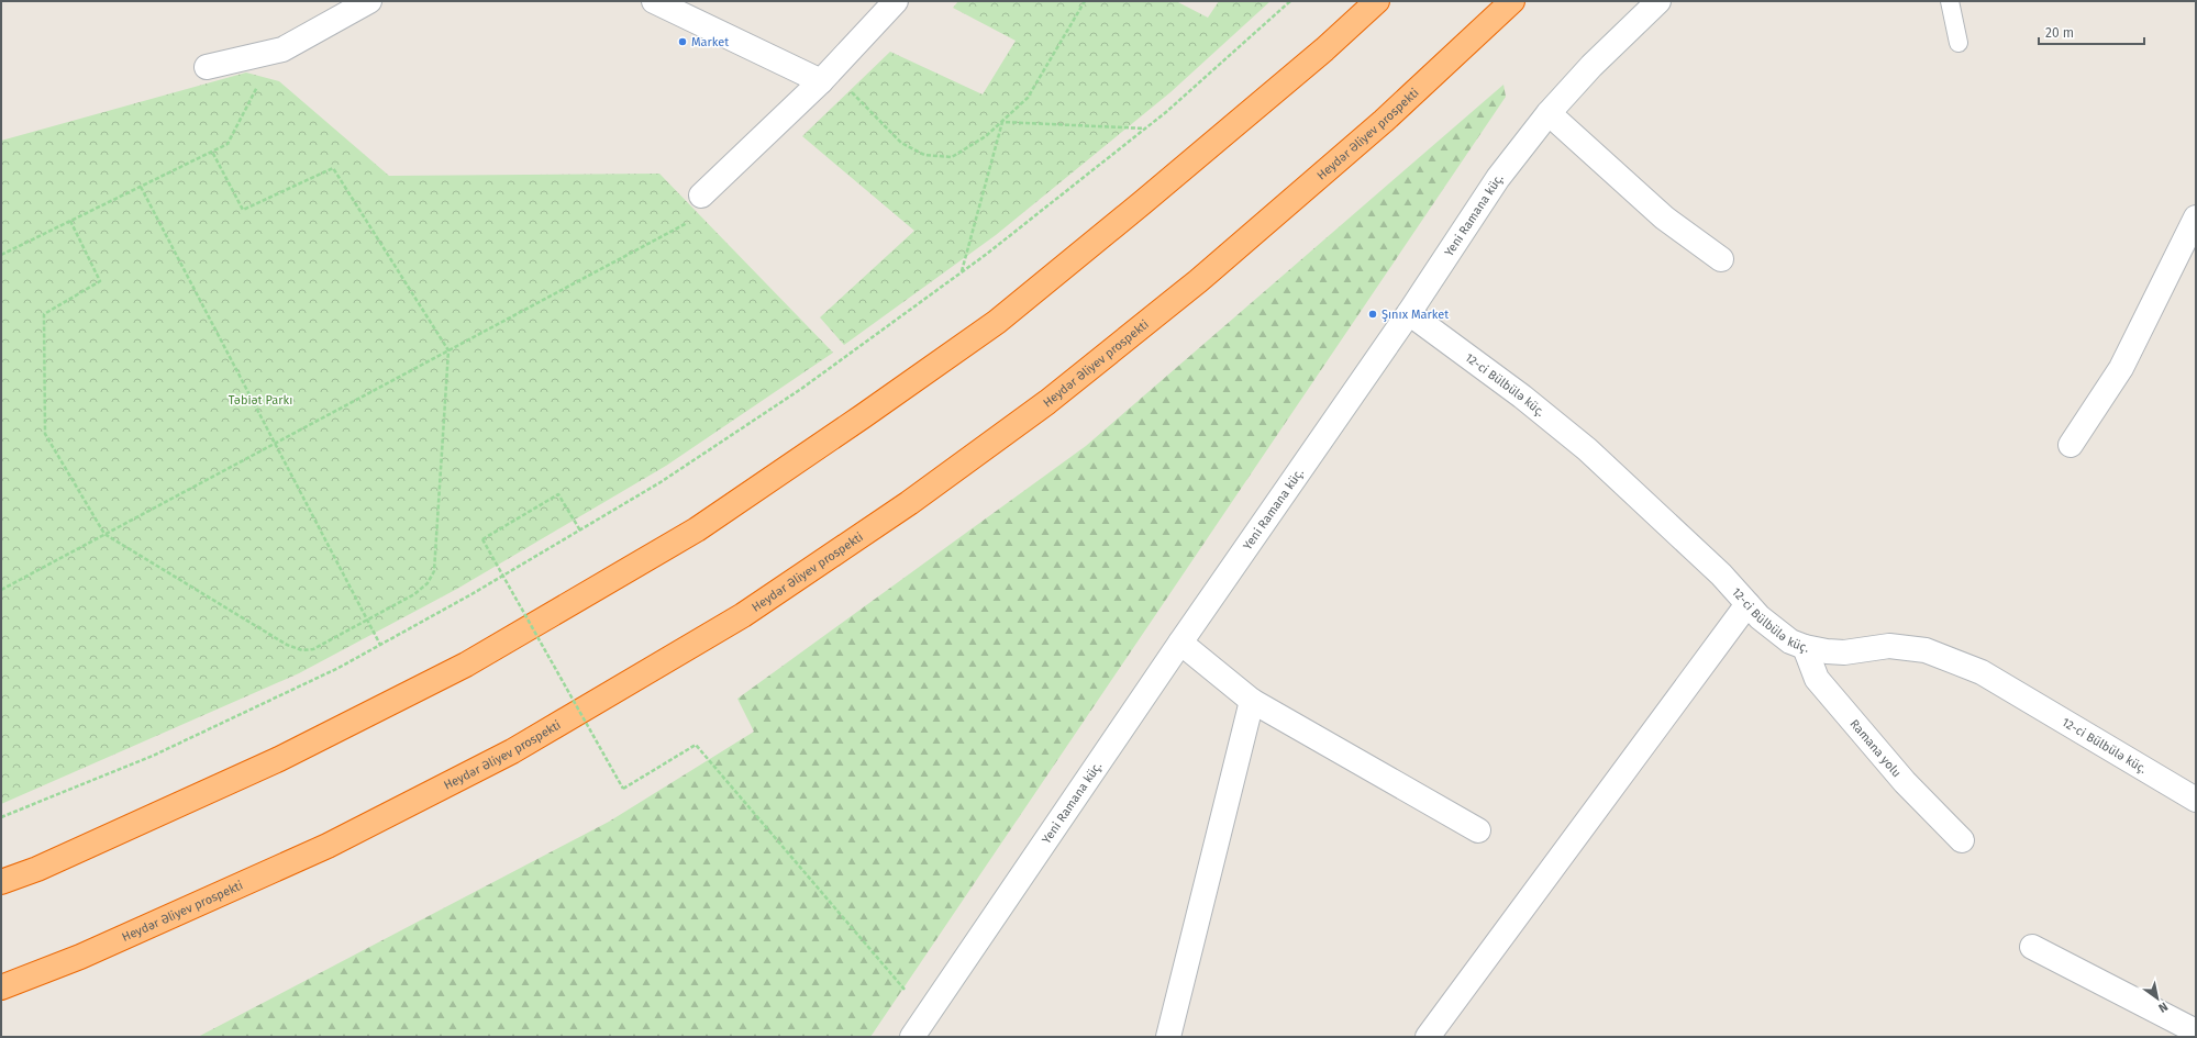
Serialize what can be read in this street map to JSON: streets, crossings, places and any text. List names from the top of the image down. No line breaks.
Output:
{"streets":{"highway":["Heydər Əliyev prospekti"],"street":["Yeni Ramana küç.","12-ci Bülbülə küç.","Ramana yolu"]},"crossings":[["Yeni Ramana küç.","12-ci Bülbülə küç."],["12-ci Bülbülə küç.","Ramana yolu"]],"parks":["Təbiət Parkı"],"places":["Market","Şınıx Market"],"scale_bar":"20 m","north":"bottom right"}
